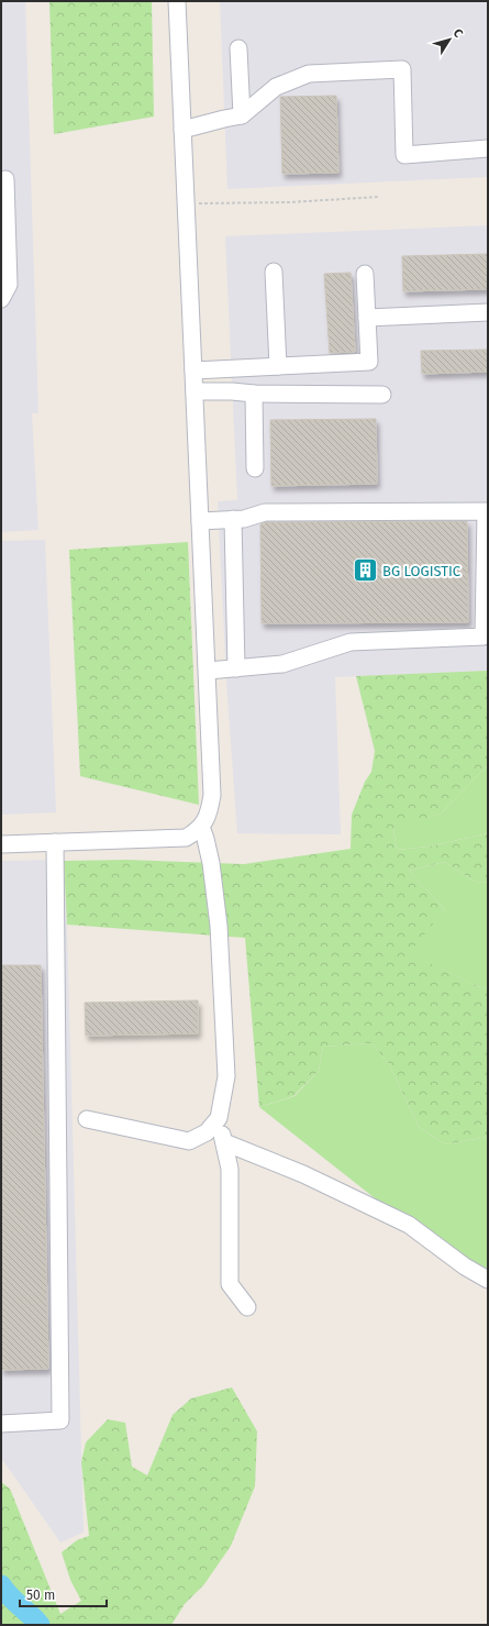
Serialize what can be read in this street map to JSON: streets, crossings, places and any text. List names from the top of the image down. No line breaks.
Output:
{"places":{"building":["BG LOGISTIC"]},"scale_bar":"50 m","north":"top right"}
